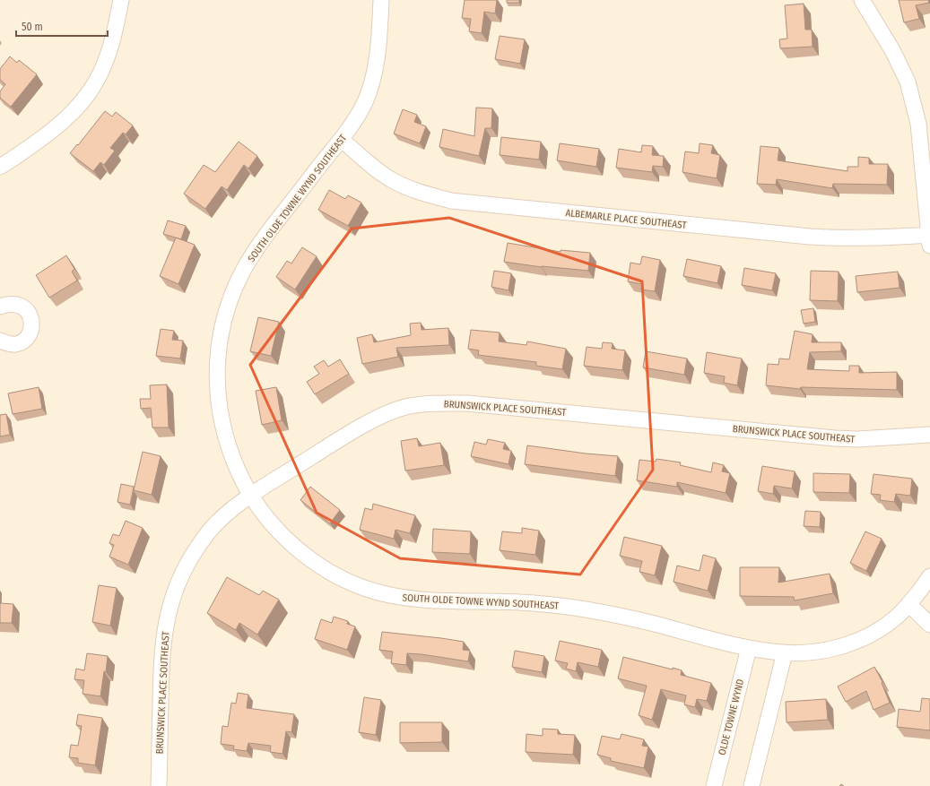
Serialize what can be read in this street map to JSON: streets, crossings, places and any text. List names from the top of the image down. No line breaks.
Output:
{"streets":{"street":["SOUTH OLDE TOWNE WYND SOUTHEAST","ALBEMARLE PLACE SOUTHEAST","BRUNSWICK PLACE SOUTHEAST","OLDE TOWNE WYND"]},"crossings":[["SOUTH OLDE TOWNE WYND SOUTHEAST","ALBEMARLE PLACE SOUTHEAST"],["SOUTH OLDE TOWNE WYND SOUTHEAST","BRUNSWICK PLACE SOUTHEAST"],["SOUTH OLDE TOWNE WYND SOUTHEAST","OLDE TOWNE WYND"]],"scale_bar":"50 m"}
